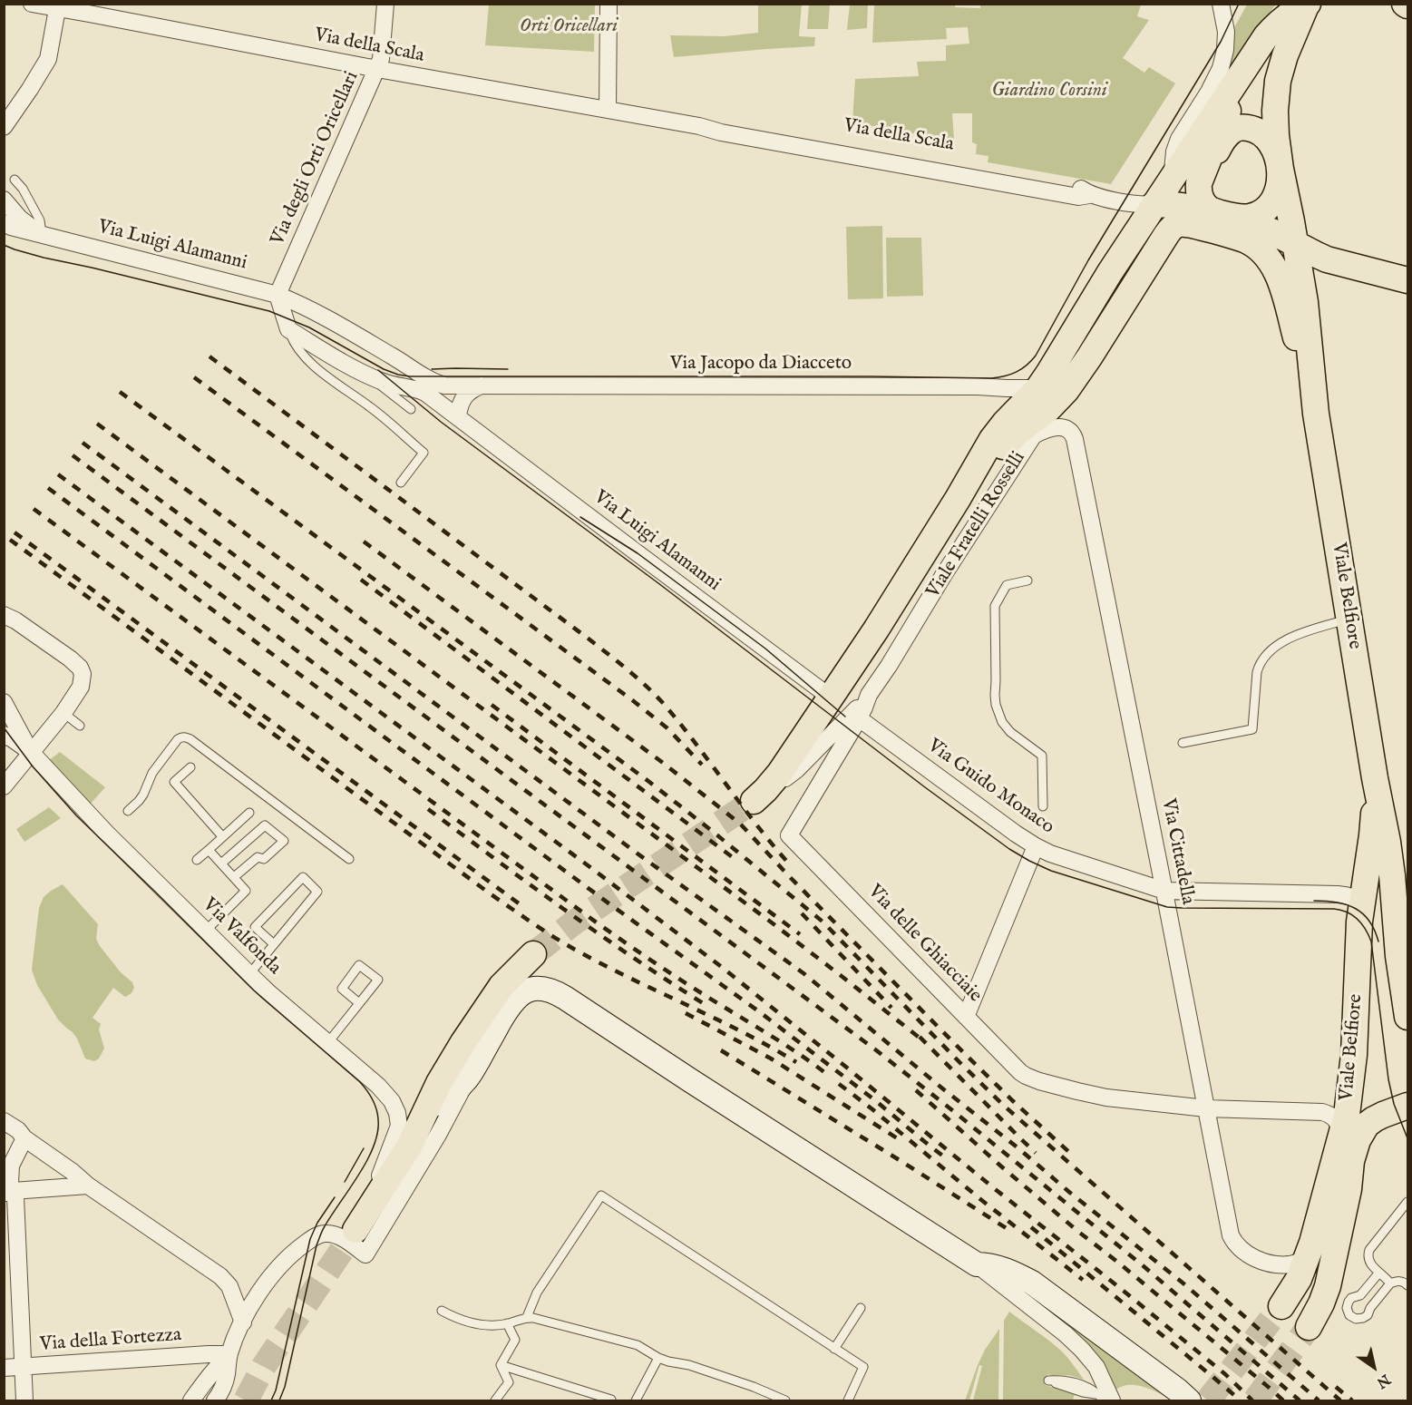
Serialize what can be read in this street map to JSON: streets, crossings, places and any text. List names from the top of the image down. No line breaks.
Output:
{"streets":{"main road":["Viale Fratelli Rosselli","Viale Belfiore"],"street":["Via della Scala","Via degli Orti Oricellari","Via Luigi Alamanni","Via Jacopo da Diacceto","Via Guido Monaco","Via Cittadella","Via Valfonda","Via delle Ghiacciaie","Via della Fortezza"]},"crossings":[["Via della Scala","Via degli Orti Oricellari"],["Via degli Orti Oricellari","Via Luigi Alamanni"],["Via Luigi Alamanni","Via Jacopo da Diacceto"],["Via Jacopo da Diacceto","Viale Fratelli Rosselli"],["Viale Fratelli Rosselli","Viale Belfiore"],["Viale Fratelli Rosselli","Via Guido Monaco"],["Viale Fratelli Rosselli","Via Cittadella"],["Viale Fratelli Rosselli","Via delle Ghiacciaie"],["Viale Belfiore","Via Guido Monaco"],["Viale Belfiore","Via Cittadella"],["Via Guido Monaco","Via Cittadella"],["Via Cittadella","Via delle Ghiacciaie"]],"parks":["Orti Oricellari","Giardino Corsini"],"north":"bottom right"}
